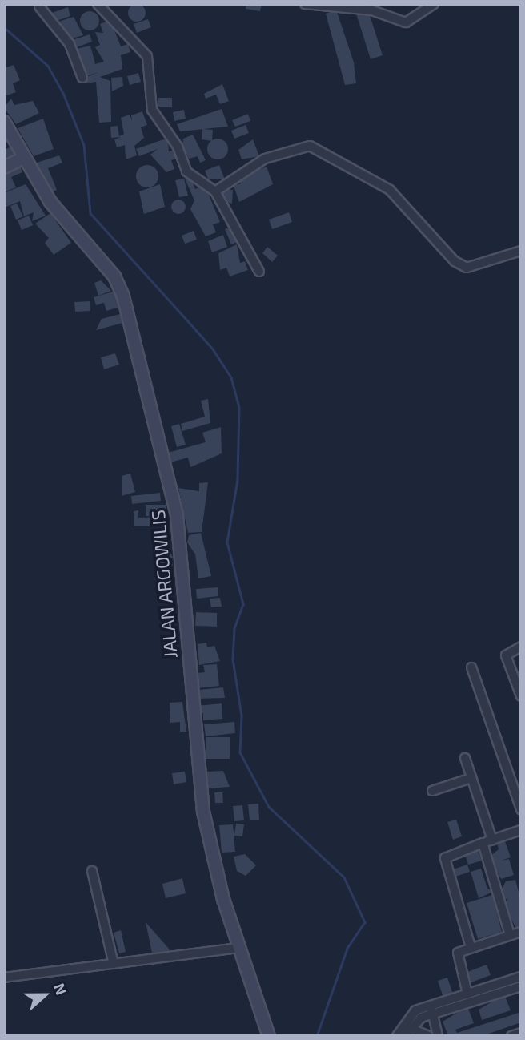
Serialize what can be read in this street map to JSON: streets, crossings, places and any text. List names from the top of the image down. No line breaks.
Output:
{"streets":{"street":["JALAN ARGOWILIS"]},"north":"right"}
